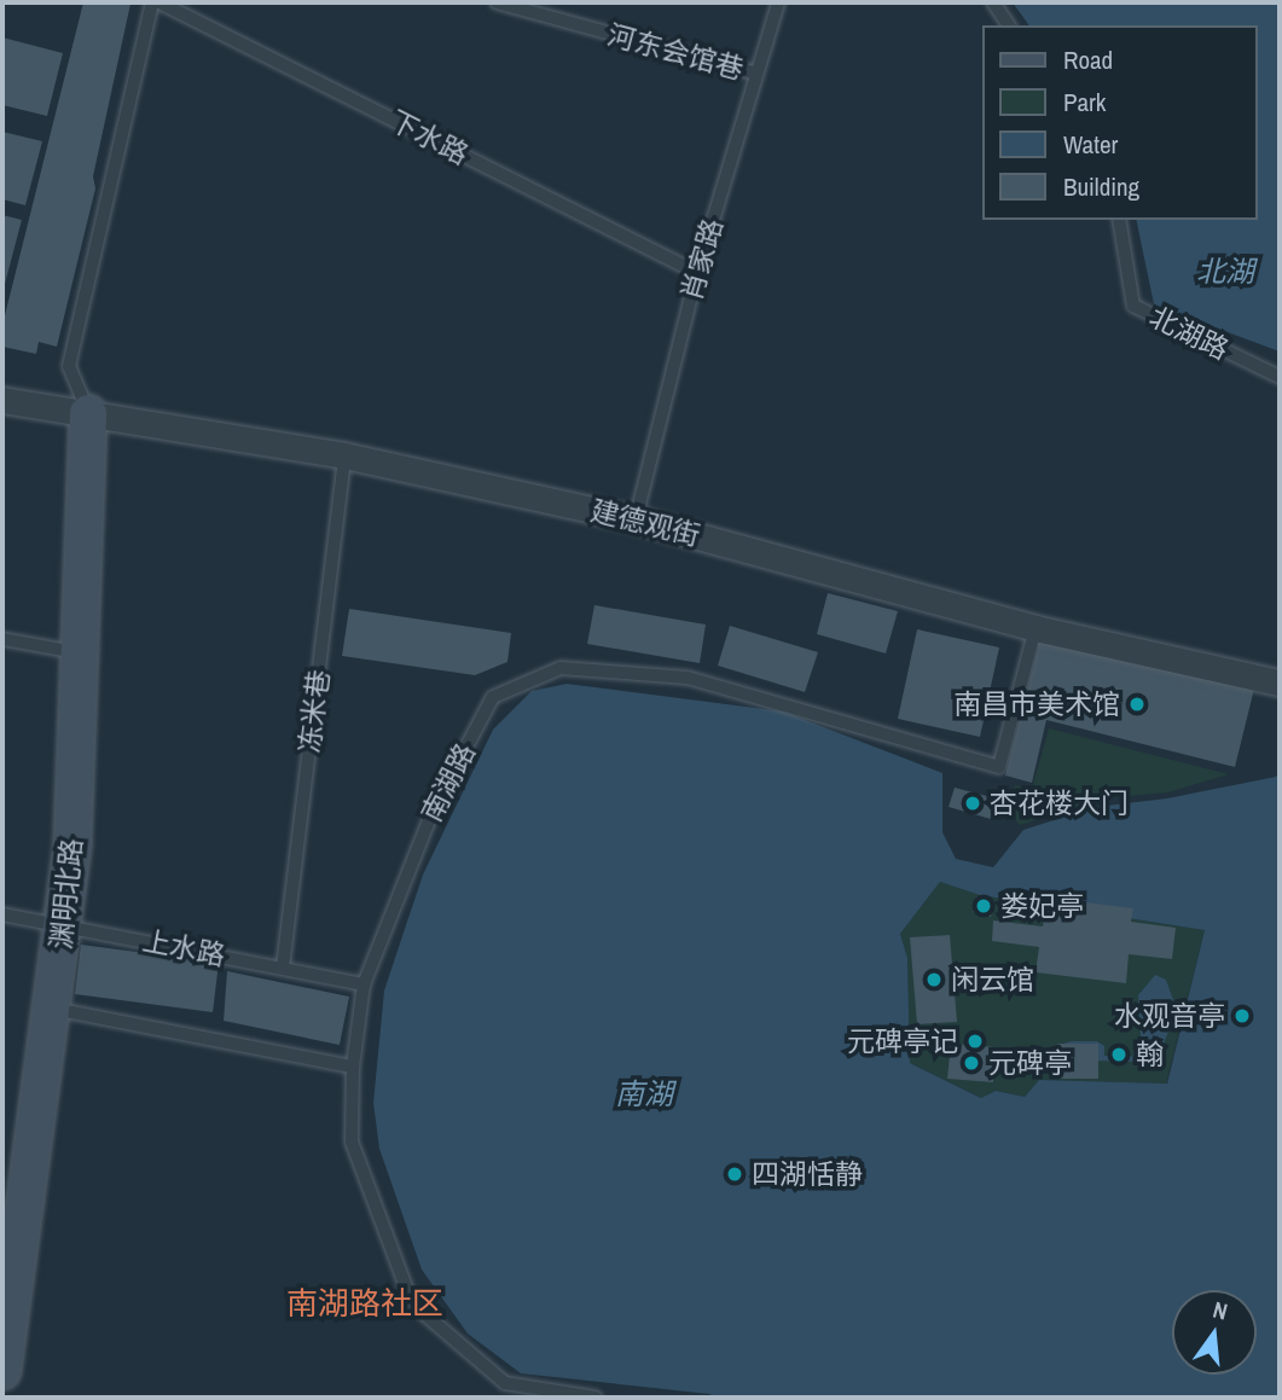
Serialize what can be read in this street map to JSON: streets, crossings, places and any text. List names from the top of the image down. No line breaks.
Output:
{"streets":{"street":["建德观街","渊明北路"],"lane":["河东会馆巷","下水路","肖家路","北湖路","冻米巷","南湖路","上水路"]},"crossings":[["河东会馆巷","肖家路"],["下水路","肖家路"],["肖家路","建德观街"],["建德观街","冻米巷"],["建德观街","南湖路"],["建德观街","渊明北路"],["冻米巷","上水路"],["南湖路","上水路"],["渊明北路","上水路"]],"districts":["南湖路社区"],"water":["北湖","南湖"],"places":["南昌市美术馆","杏花楼大门","娄妃亭","闲云馆","水观音亭","元碑亭记","翰","元碑亭","四湖恬静"],"legend":["Road","Park","Water","Building"],"north":"top"}
